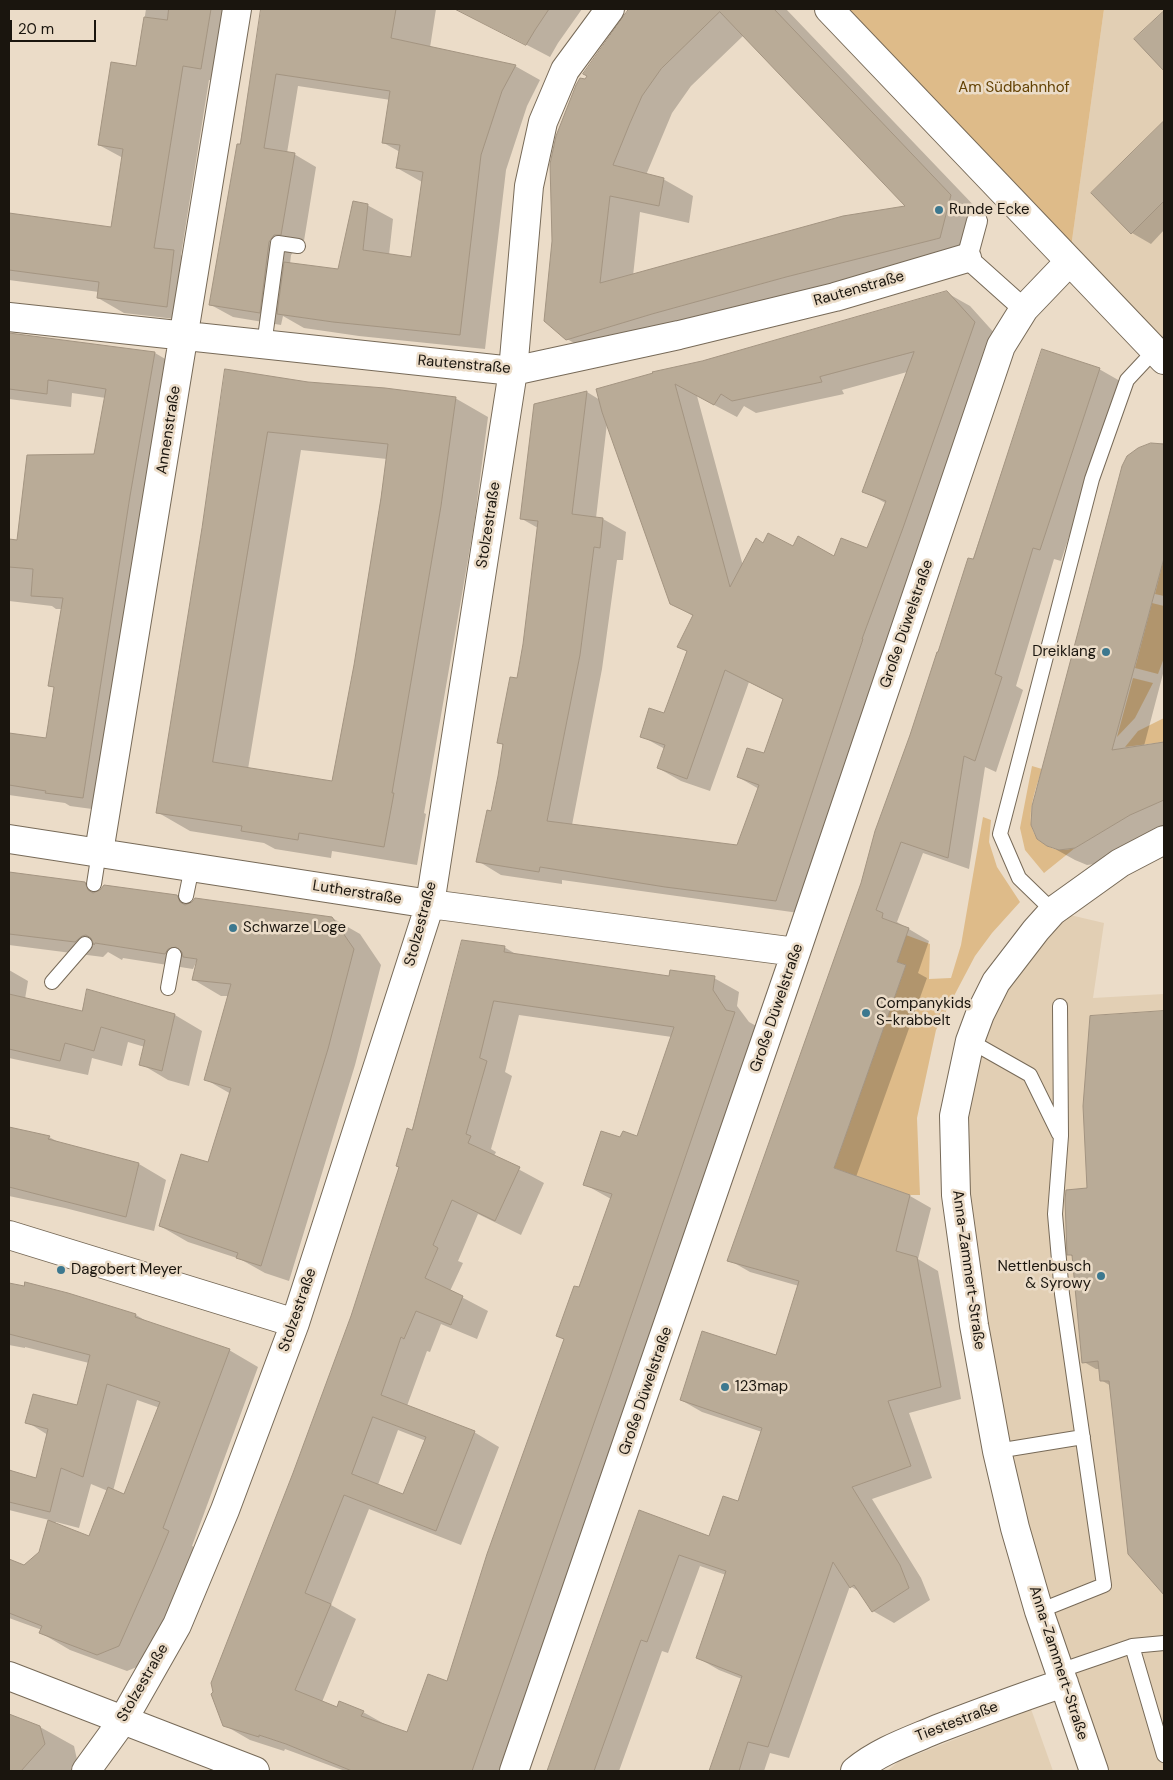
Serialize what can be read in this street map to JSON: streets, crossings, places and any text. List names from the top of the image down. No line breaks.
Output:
{"streets":{"street":["Rautenstraße","Annenstraße","Stolzestraße","Große Düwelstraße","Lutherstraße","Anna-Zammert-Straße","Tiestestraße"]},"crossings":[["Rautenstraße","Annenstraße"],["Rautenstraße","Stolzestraße"],["Annenstraße","Lutherstraße"],["Stolzestraße","Lutherstraße"],["Große Düwelstraße","Lutherstraße"],["Anna-Zammert-Straße","Tiestestraße"]],"parks":["Am Südbahnhof"],"places":["Runde Ecke","Dreiklang","Schwarze Loge","Companykids S-krabbelt","Dagobert Meyer","Nettlenbusch & Syrowy","123map"],"scale_bar":"20 m"}
